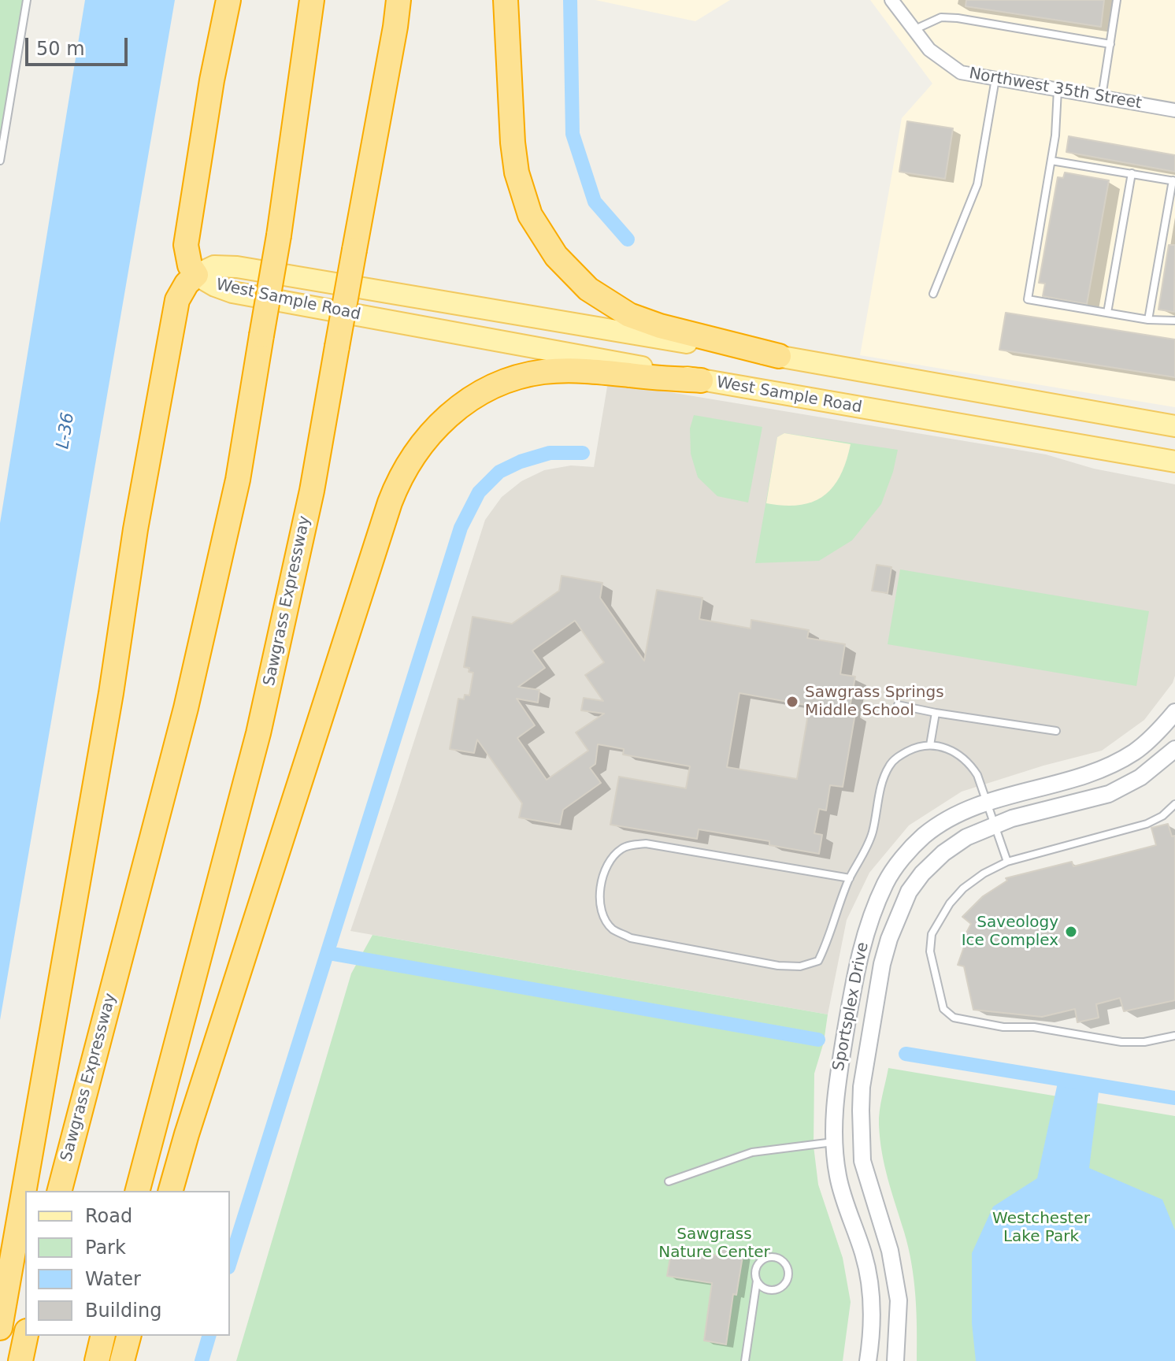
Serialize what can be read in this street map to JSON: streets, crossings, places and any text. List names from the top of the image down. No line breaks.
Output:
{"streets":{"highway":["Sawgrass Expressway"],"main road":["West Sample Road"],"street":["Northwest 35th Street","Sportsplex Drive"]},"water":["L-36"],"parks":["Westchester Lake Park","Sawgrass Nature Center"],"places":["Sawgrass Springs Middle School","Saveology Ice Complex"],"legend":["Road","Park","Water","Building"],"scale_bar":"50 m"}
